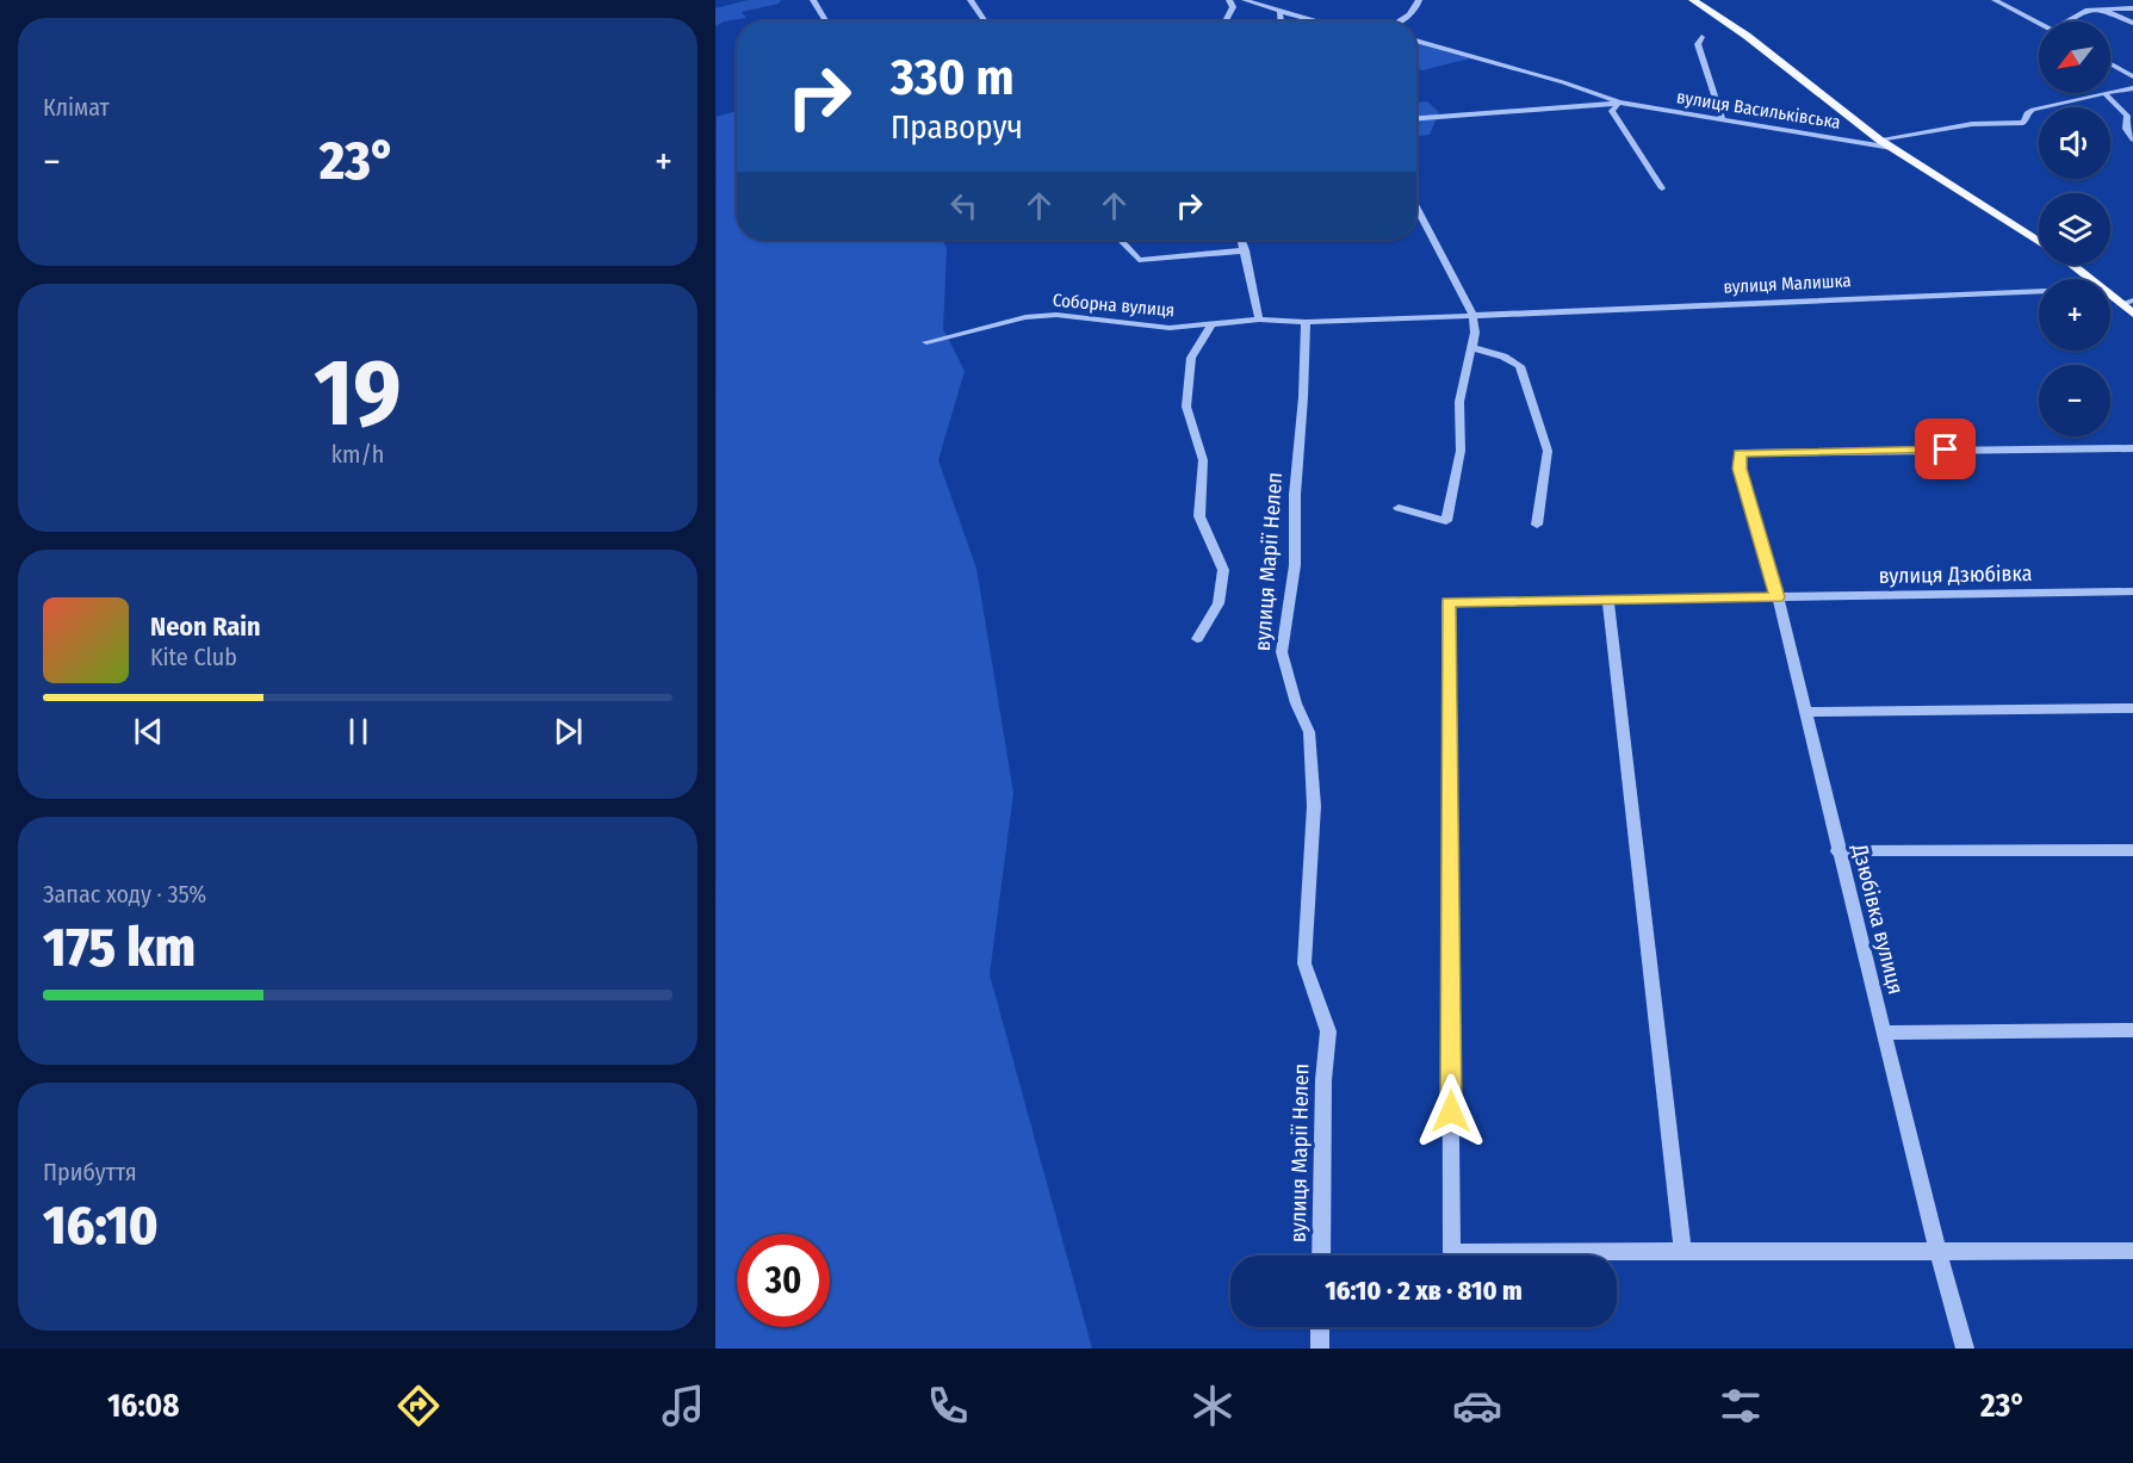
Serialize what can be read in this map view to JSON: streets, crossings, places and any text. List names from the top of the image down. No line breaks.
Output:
{"streets":{"street":["вулиця Васильківська","вулиця Малишка","Соборна вулиця","вулиця Марії Нелеп","вулиця Дзюбівка","Дзюбівка вулиця"]},"crossings":[["вулиця Малишка","Соборна вулиця"],["Соборна вулиця","вулиця Марії Нелеп"],["вулиця Дзюбівка","Дзюбівка вулиця"]],"north":"bottom left","page":{"tile":["Клімат",["19","km/h"],["Запас ходу · 35%","175 km"],["Прибуття","16:10"]],"map_buttons":["+","−"],"turn":["330 m","Праворуч"],"heat":["−","23°","+"],"song":["Neon Rain","Kite Club"],"limit":"30","trip":"16:10 · 2 хв · 810 m","tabs":["16:08","23°"]}}
